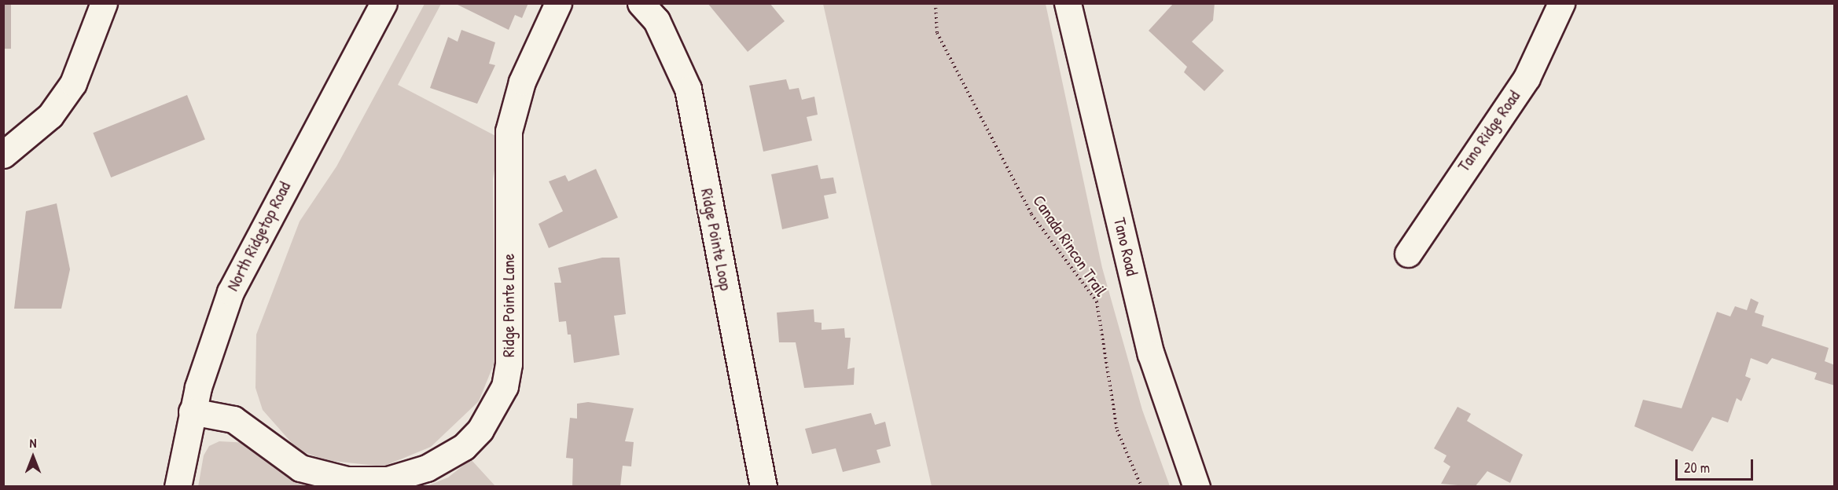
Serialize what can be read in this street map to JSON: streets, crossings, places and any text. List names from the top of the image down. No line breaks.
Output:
{"streets":{"street":["Tano Ridge Road","North Ridgetop Road","Ridge Pointe Loop","Tano Road","Ridge Pointe Lane"],"path":["Canada Rincon Trail"]},"crossings":[["North Ridgetop Road","Ridge Pointe Lane"]],"scale_bar":"20 m","north":"top"}
